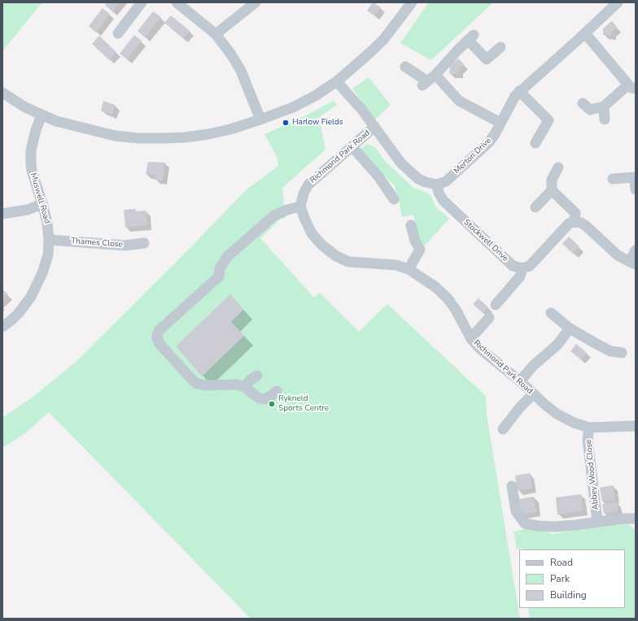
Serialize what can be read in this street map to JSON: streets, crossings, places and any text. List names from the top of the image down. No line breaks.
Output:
{"streets":{"street":["Merton Drive","Richmond Park Road","Muswell Road","Stockwell Drive","Thames Close","Abbey Wood Close"]},"crossings":[["Merton Drive","Stockwell Drive"],["Richmond Park Road","Abbey Wood Close"],["Muswell Road","Thames Close"]],"places":["Harlow Fields","Rykneld Sports Centre"],"legend":["Road","Park","Building"]}
